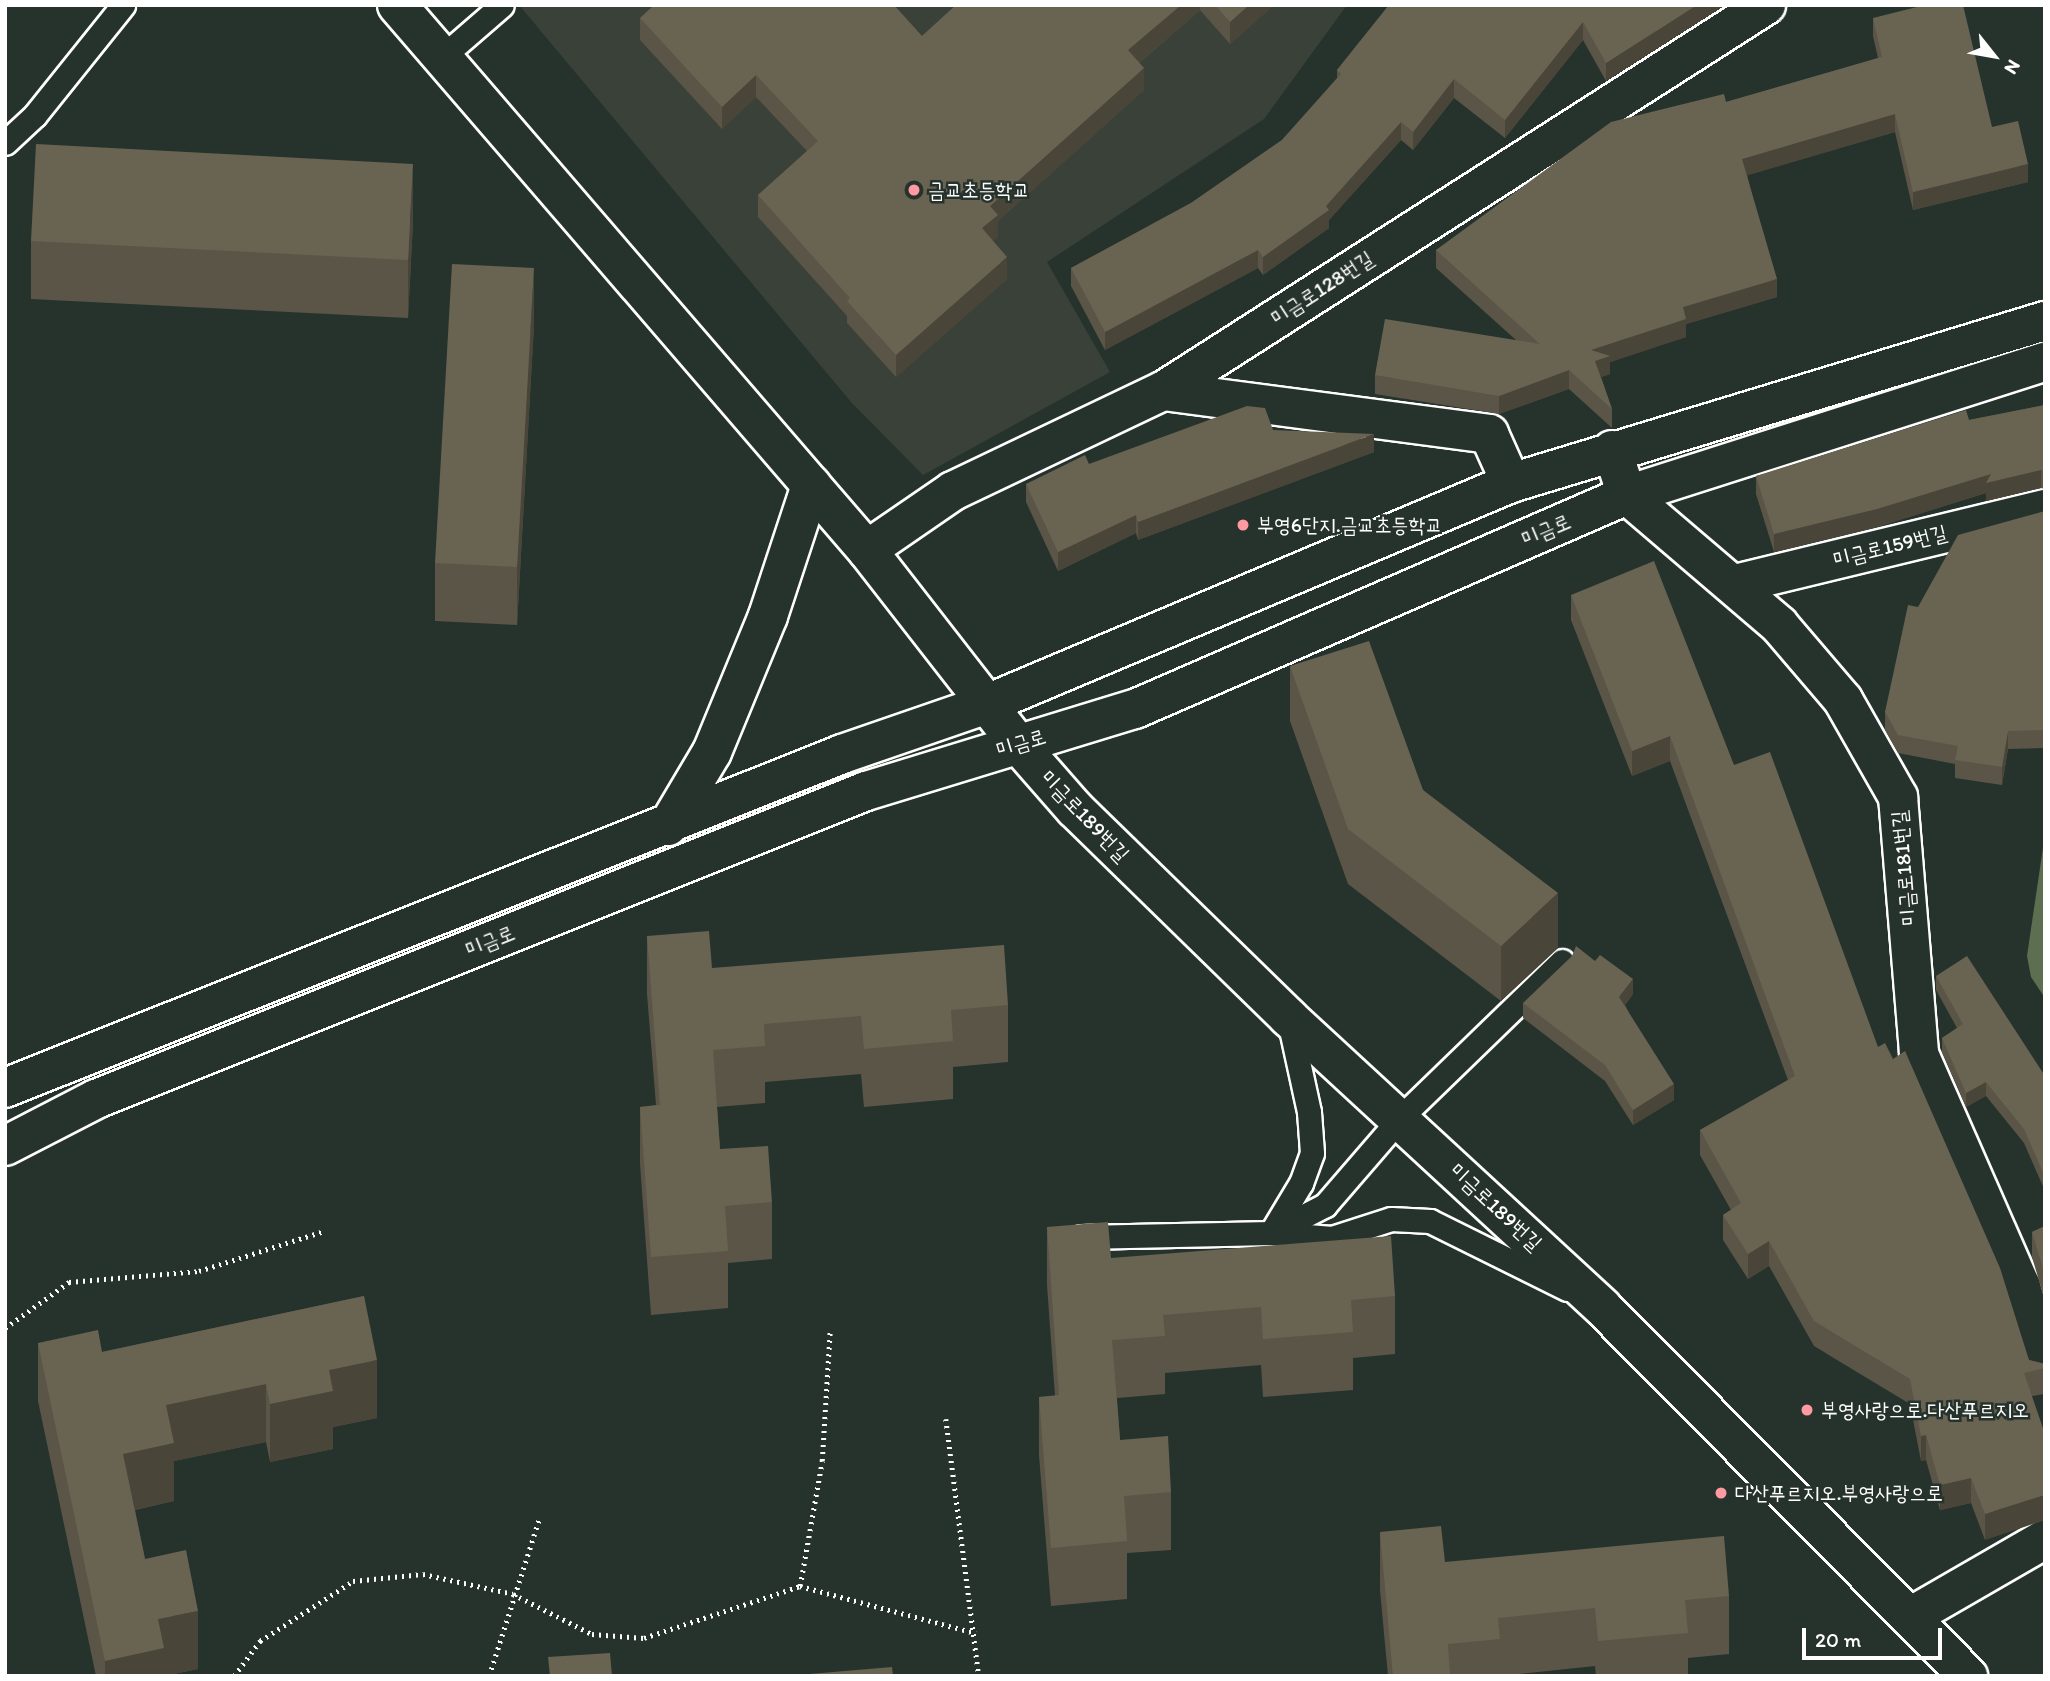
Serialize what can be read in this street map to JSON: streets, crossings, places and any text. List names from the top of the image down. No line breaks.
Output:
{"streets":{"street":["미금로128번길","미금로","미금로159번길","미금로189번길","미금로181번길"]},"crossings":[["미금로128번길","미금로189번길"],["미금로","미금로189번길"],["미금로","미금로181번길"],["미금로159번길","미금로181번길"]],"places":["금교초등학교","부영6단지.금교초등학교","부영사랑으로.다산푸르지오","다산푸르지오.부영사랑으로"],"scale_bar":"20 m","north":"bottom right"}
